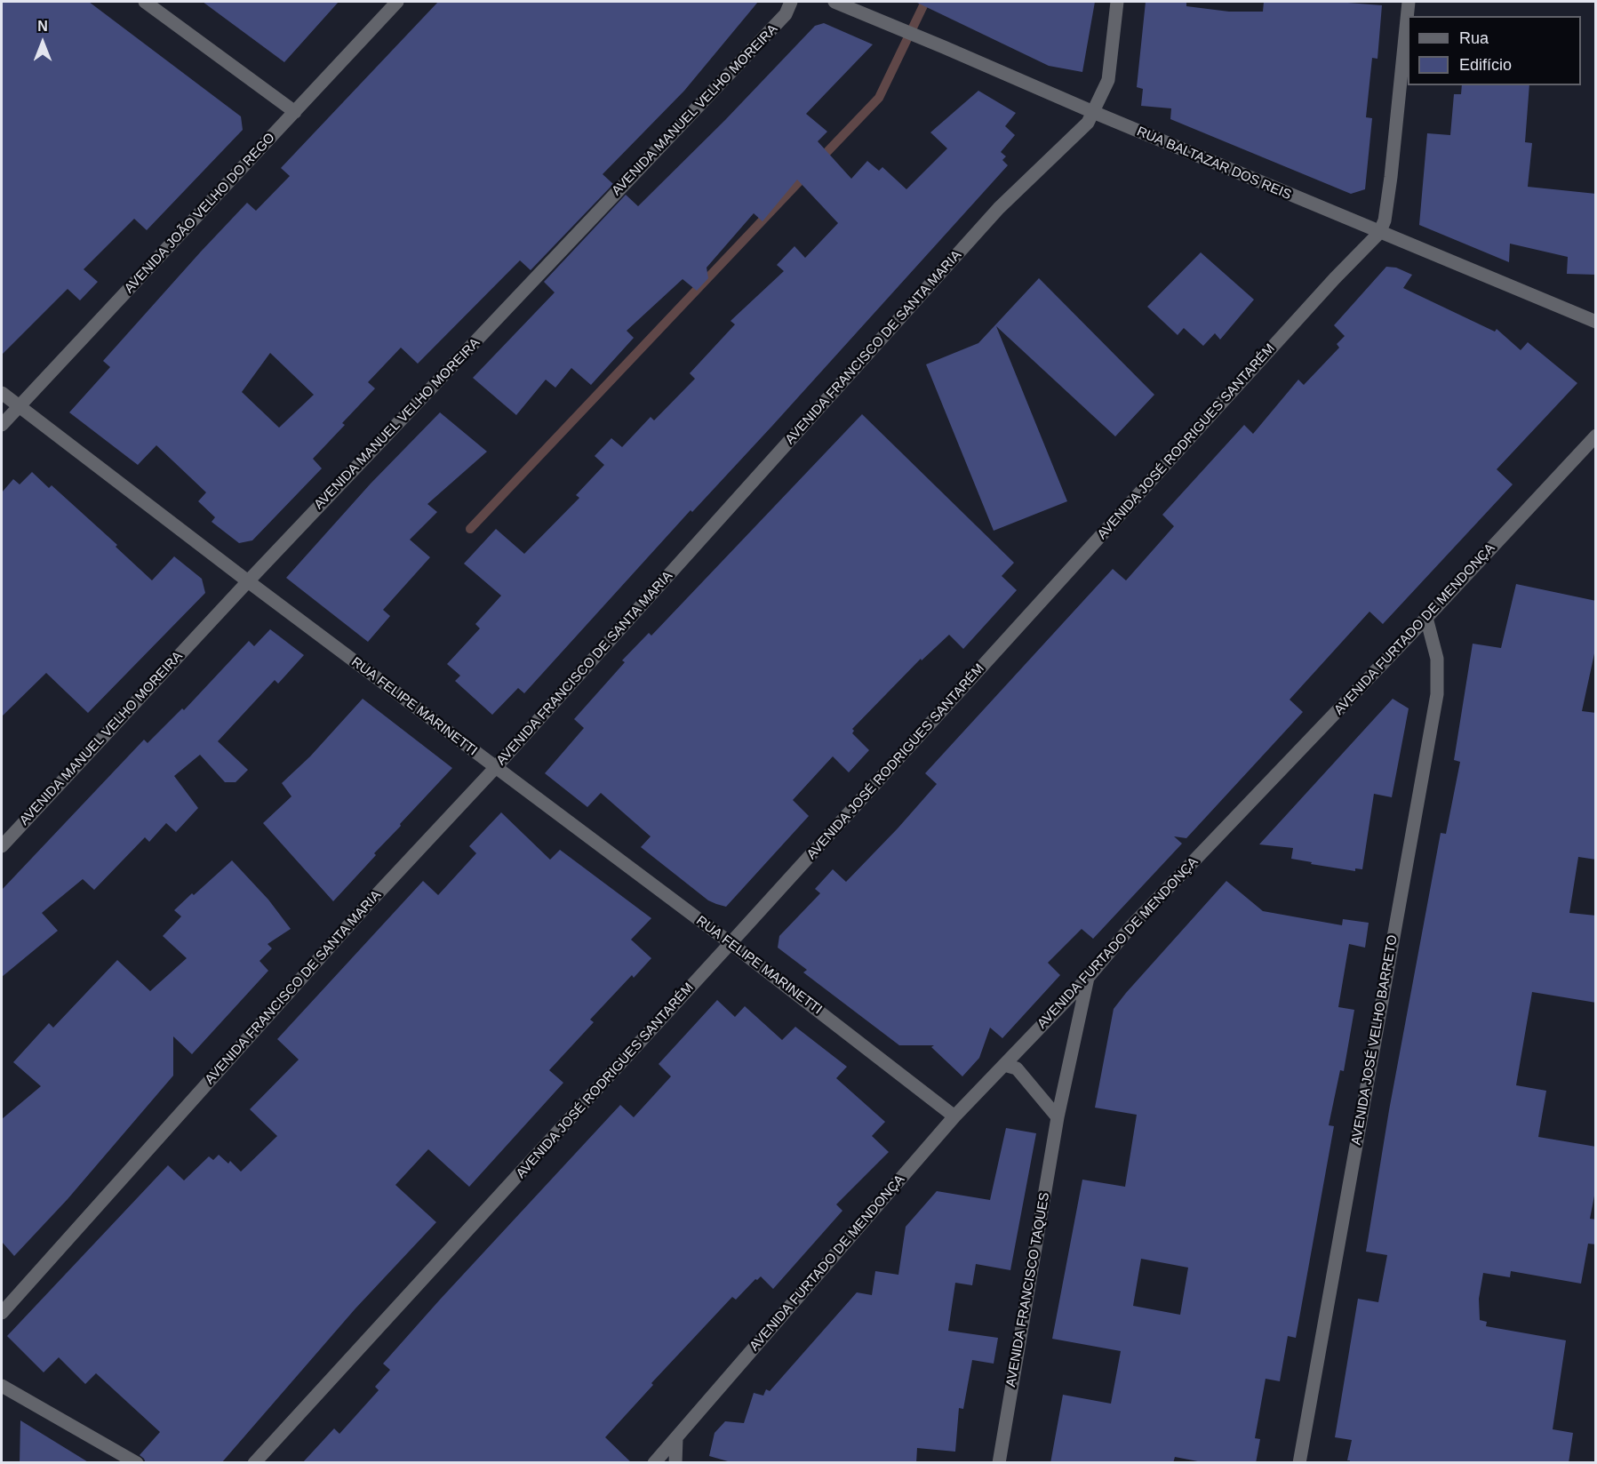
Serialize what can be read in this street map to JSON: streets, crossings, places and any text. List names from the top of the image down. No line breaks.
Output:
{"streets":{"street":["AVENIDA MANUEL VELHO MOREIRA","RUA BALTAZAR DOS REIS","AVENIDA JOÃO VELHO DO REGO","AVENIDA FRANCISCO DE SANTA MARIA","AVENIDA JOSÉ RODRIGUES SANTARÉM","AVENIDA FURTADO DE MENDONÇA","RUA FELIPE MARINETTI","AVENIDA JOSÉ VELHO BARRETO","AVENIDA FRANCISCO TAQUES"]},"crossings":[["AVENIDA MANUEL VELHO MOREIRA","RUA FELIPE MARINETTI"],["RUA BALTAZAR DOS REIS","AVENIDA FRANCISCO DE SANTA MARIA"],["RUA BALTAZAR DOS REIS","AVENIDA JOSÉ RODRIGUES SANTARÉM"],["AVENIDA JOÃO VELHO DO REGO","RUA FELIPE MARINETTI"],["AVENIDA FRANCISCO DE SANTA MARIA","RUA FELIPE MARINETTI"],["AVENIDA JOSÉ RODRIGUES SANTARÉM","RUA FELIPE MARINETTI"],["AVENIDA FURTADO DE MENDONÇA","RUA FELIPE MARINETTI"],["AVENIDA FURTADO DE MENDONÇA","AVENIDA JOSÉ VELHO BARRETO"],["AVENIDA FURTADO DE MENDONÇA","AVENIDA FRANCISCO TAQUES"]],"legend":["Rua","Edifício"],"north":"top"}
